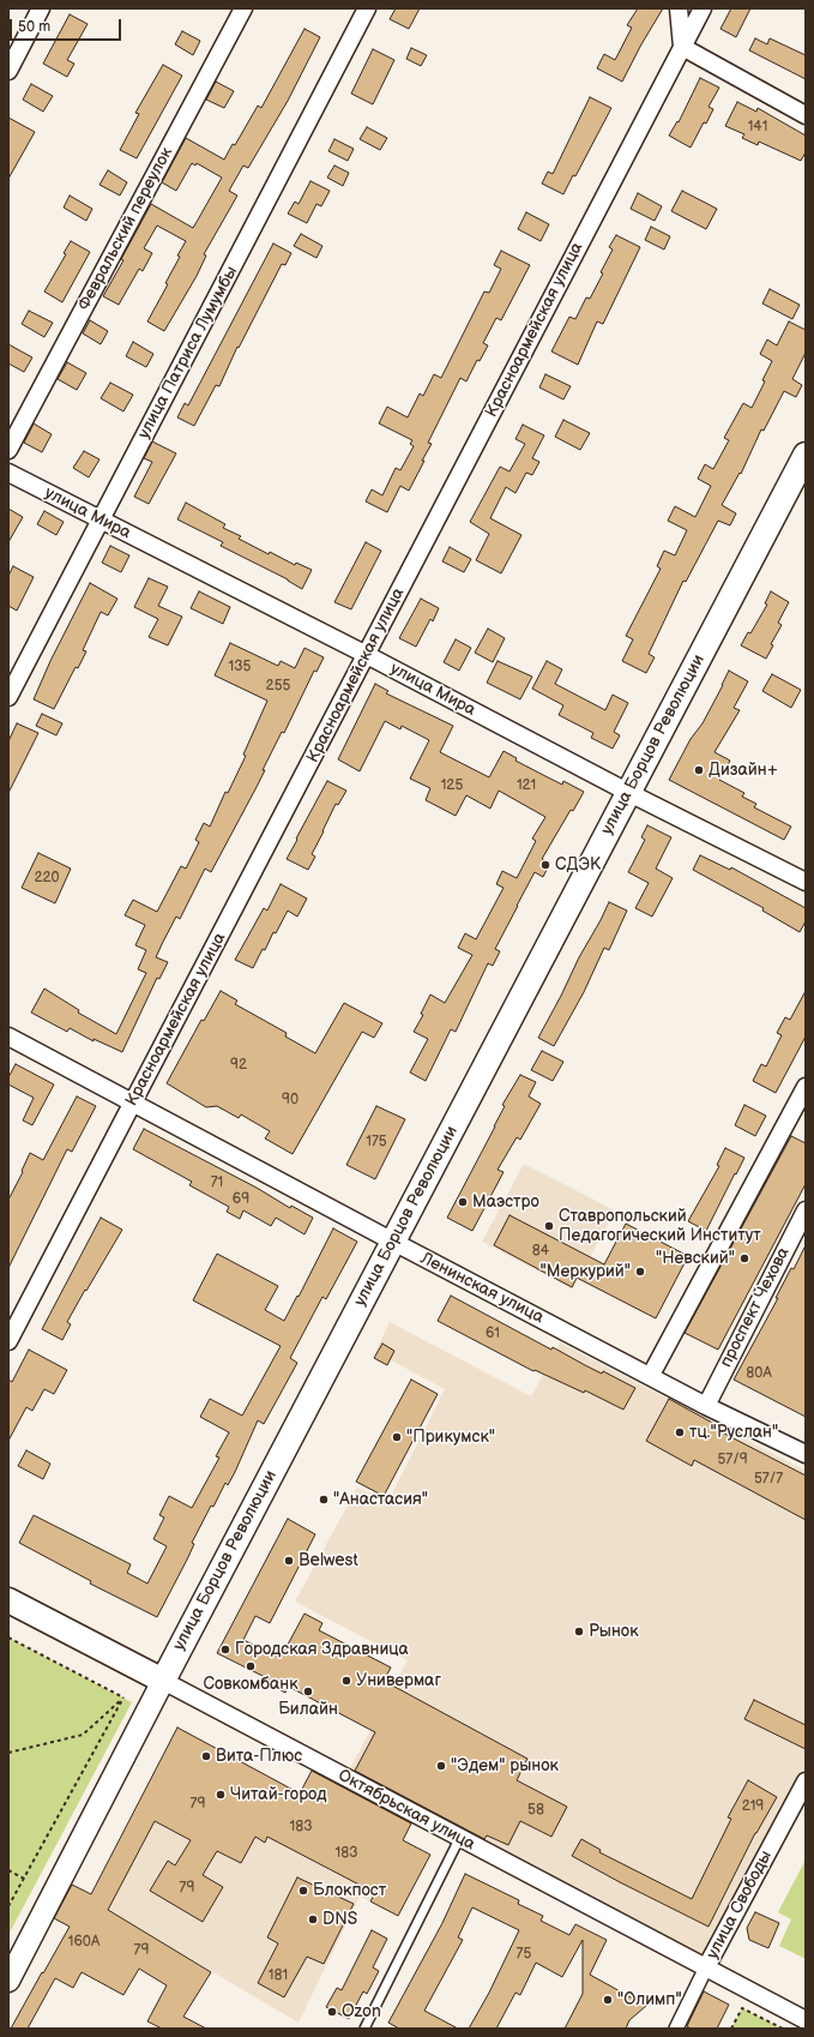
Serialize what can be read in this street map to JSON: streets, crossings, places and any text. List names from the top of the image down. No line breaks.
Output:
{"streets":{"main road":["улица Борцов Революции","Октябрьская улица"],"street":["Февральский переулок","Красноармейская улица","улица Патриса Лумумбы","улица Мира","Ленинская улица","проспект Чехова","улица Свободы"]},"crossings":[["Красноармейская улица","улица Мира"],["Красноармейская улица","Ленинская улица"],["улица Патриса Лумумбы","улица Мира"],["улица Мира","улица Борцов Революции"],["улица Борцов Революции","Ленинская улица"],["улица Борцов Революции","Октябрьская улица"],["Ленинская улица","проспект Чехова"],["Октябрьская улица","улица Свободы"]],"places":["Дизайн+","СДЭК","Маэстро","Ставропольский Педагогический Институт","\"Невский\"","\"Меркурий\"","тц.\"Руслан\"","\"Прикумск\"","\"Анастасия\"","Belwest","Рынок","Городская Здравница","Совкомбанк","Универмаг","Билайн","Вита-Плюс","\"Эдем\" рынок","Читай-город","Блокпост","DNS","\"Олимп\"","Ozon"],"house_numbers":["141","135","255","125","121","220","92","90","175","71","69","84","61","80А","57/9","57/7","79","219","58","183","183","79","160А","79","75","181"],"scale_bar":"50 m"}
